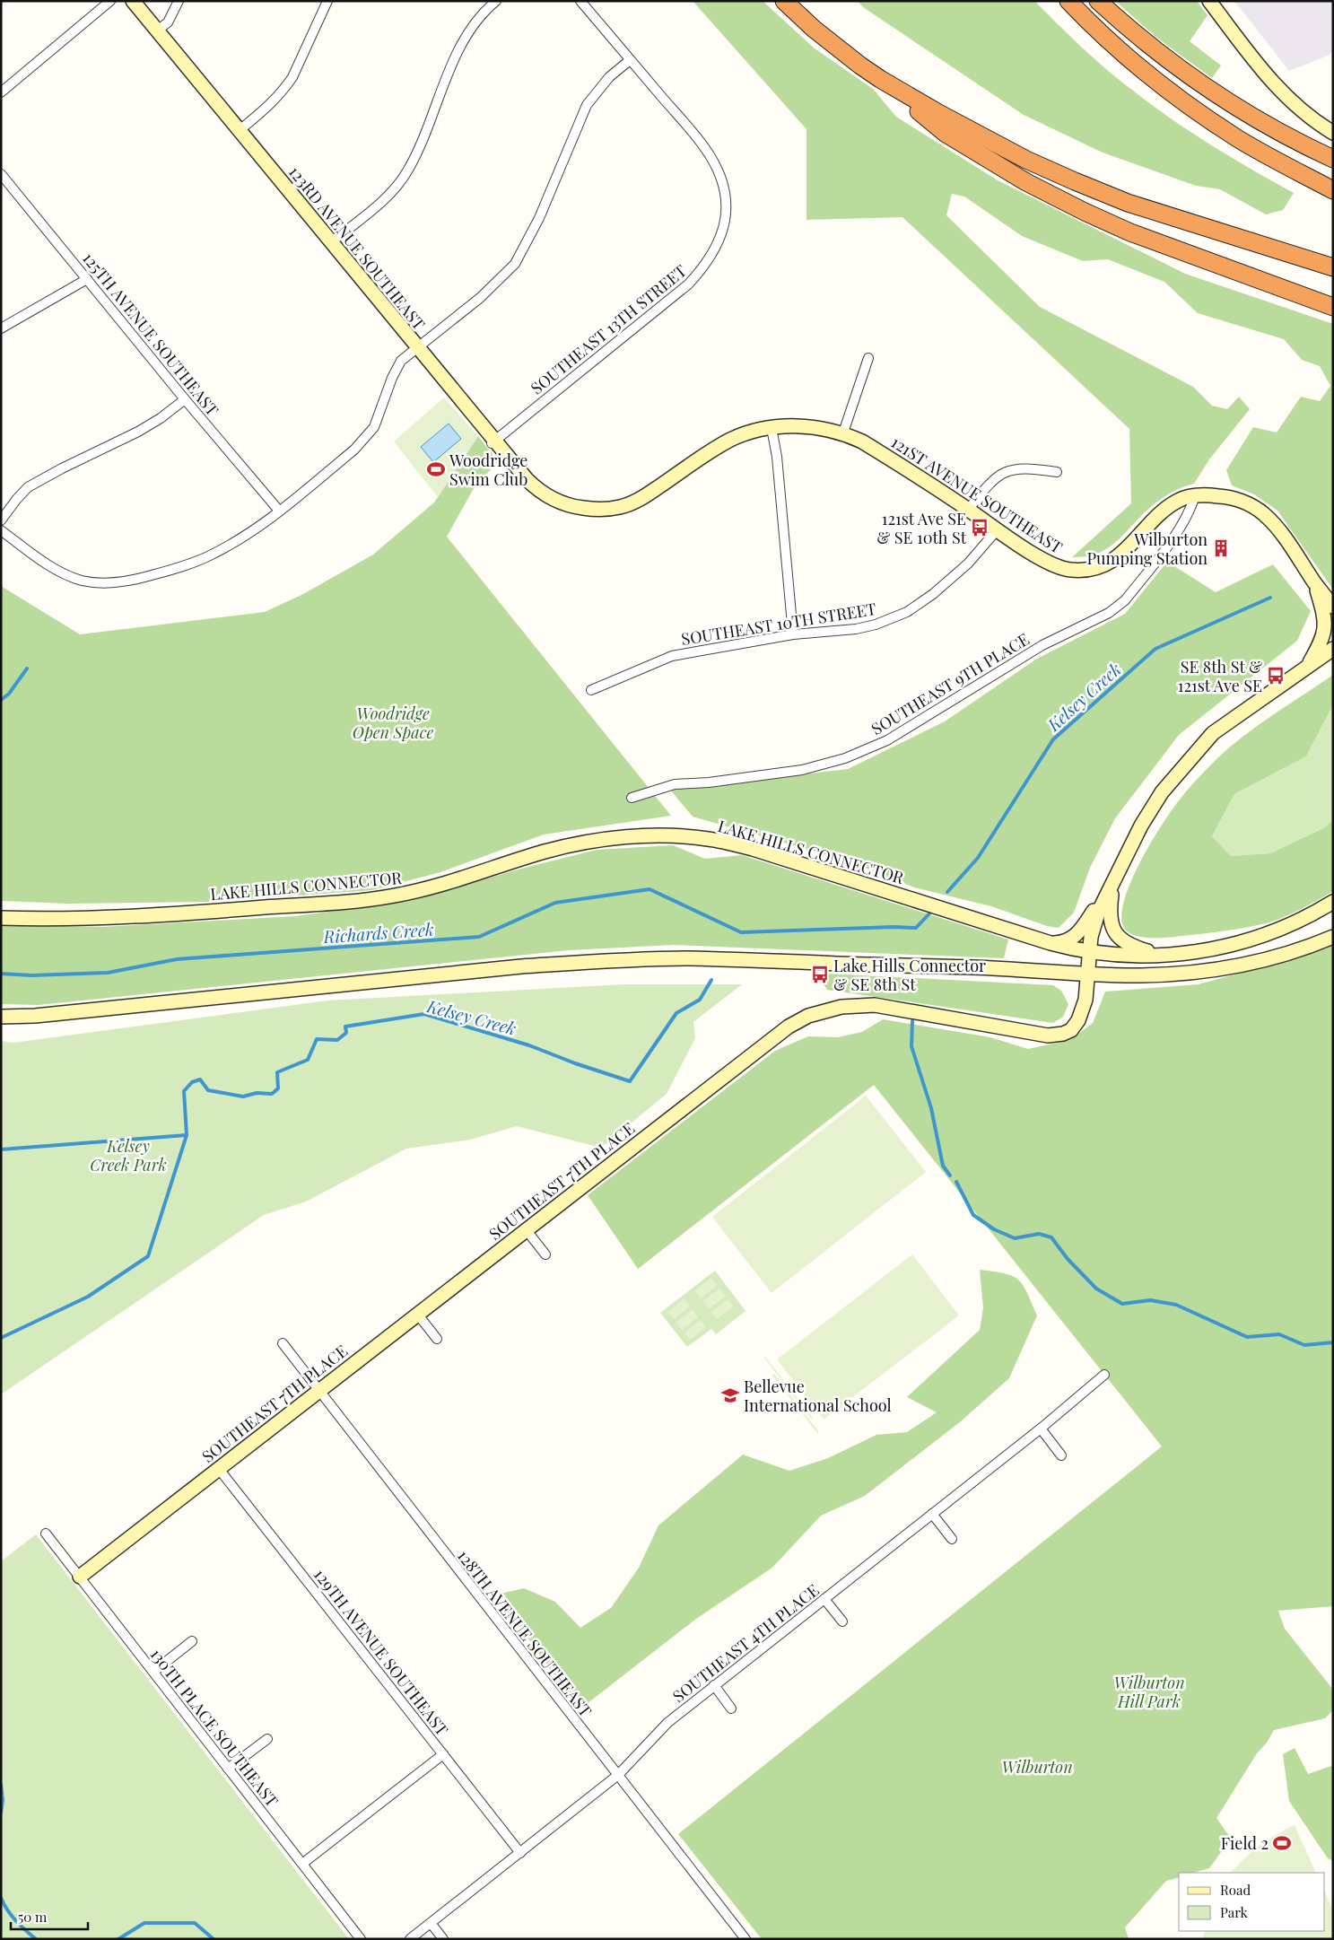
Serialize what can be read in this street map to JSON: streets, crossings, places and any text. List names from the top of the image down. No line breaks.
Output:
{"streets":{"main road":["123RD AVENUE SOUTHEAST","121ST AVENUE SOUTHEAST","LAKE HILLS CONNECTOR","SOUTHEAST 7TH PLACE"],"street":["SOUTHEAST 13TH STREET","125TH AVENUE SOUTHEAST","SOUTHEAST 10TH STREET","SOUTHEAST 9TH PLACE","128TH AVENUE SOUTHEAST","SOUTHEAST 4TH PLACE","129TH AVENUE SOUTHEAST","130TH PLACE SOUTHEAST"]},"crossings":[["123RD AVENUE SOUTHEAST","SOUTHEAST 13TH STREET"],["123RD AVENUE SOUTHEAST","121ST AVENUE SOUTHEAST"],["121ST AVENUE SOUTHEAST","SOUTHEAST 10TH STREET"],["121ST AVENUE SOUTHEAST","SOUTHEAST 9TH PLACE"],["LAKE HILLS CONNECTOR","SOUTHEAST 7TH PLACE"],["SOUTHEAST 7TH PLACE","128TH AVENUE SOUTHEAST"],["SOUTHEAST 7TH PLACE","129TH AVENUE SOUTHEAST"],["SOUTHEAST 7TH PLACE","130TH PLACE SOUTHEAST"],["128TH AVENUE SOUTHEAST","SOUTHEAST 4TH PLACE"],["SOUTHEAST 4TH PLACE","129TH AVENUE SOUTHEAST"]],"water":["Kelsey Creek","Richards Creek"],"parks":["Woodridge Open Space","Kelsey Creek Park","Wilburton Hill Park","Wilburton"],"places":{"sports":["Woodridge Swim Club","Field 2"],"bus stop":["121st Ave SE & SE 10th St","SE 8th St & 121st Ave SE","Lake Hills Connector & SE 8th St"],"building":["Wilburton Pumping Station"],"school or university":["Bellevue International School"]},"legend":["Road","Park"],"scale_bar":"50 m"}
